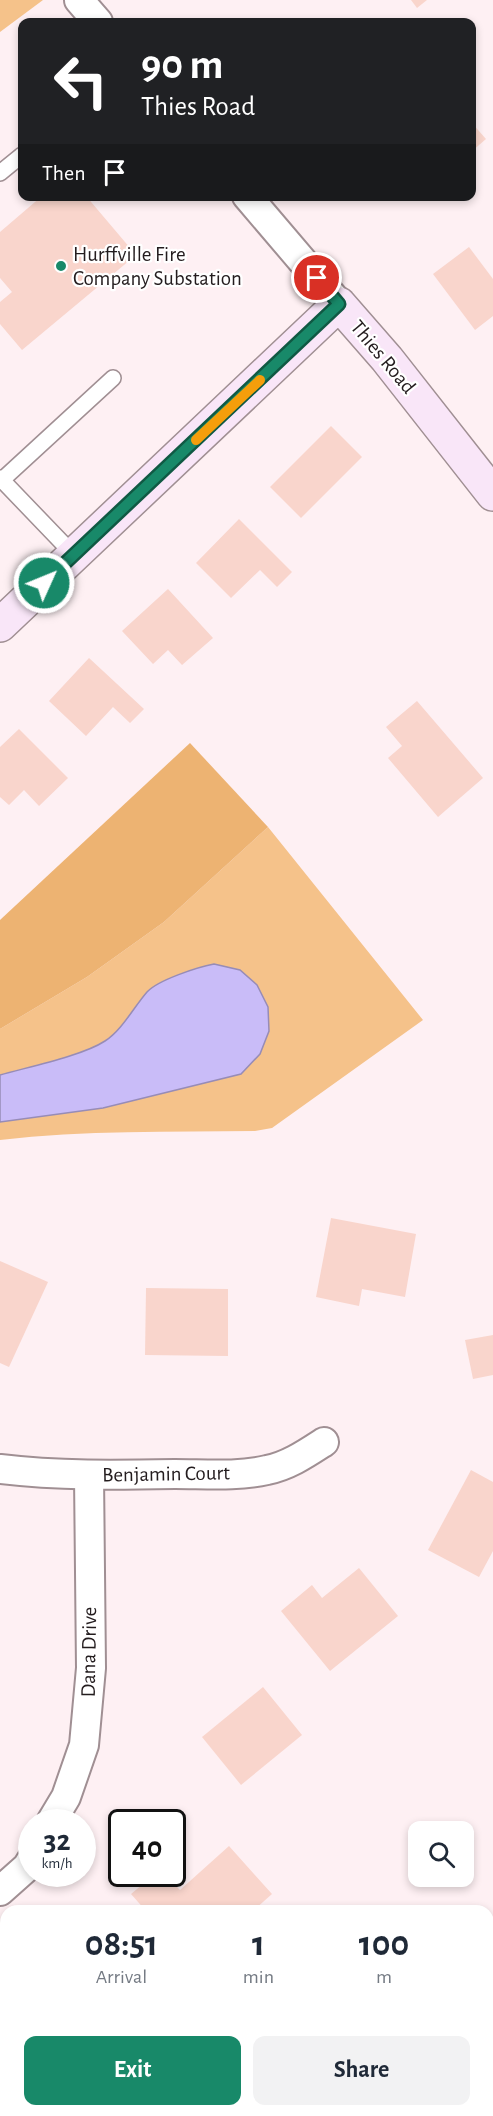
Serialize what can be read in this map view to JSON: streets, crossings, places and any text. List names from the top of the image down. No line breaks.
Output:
{"streets":{"street":["Thies Road","Benjamin Court","Dana Drive"]},"crossings":[["Benjamin Court","Dana Drive"]],"places":["Hurffville Fire Company Substation"],"page":{"turn":["90 m","Thies Road"],"then":"Then","speed":"32 km/h","limit":"40","eta":["08:51","Arrival","1","min","100","m"],"buttons":["Exit","Share"]}}
